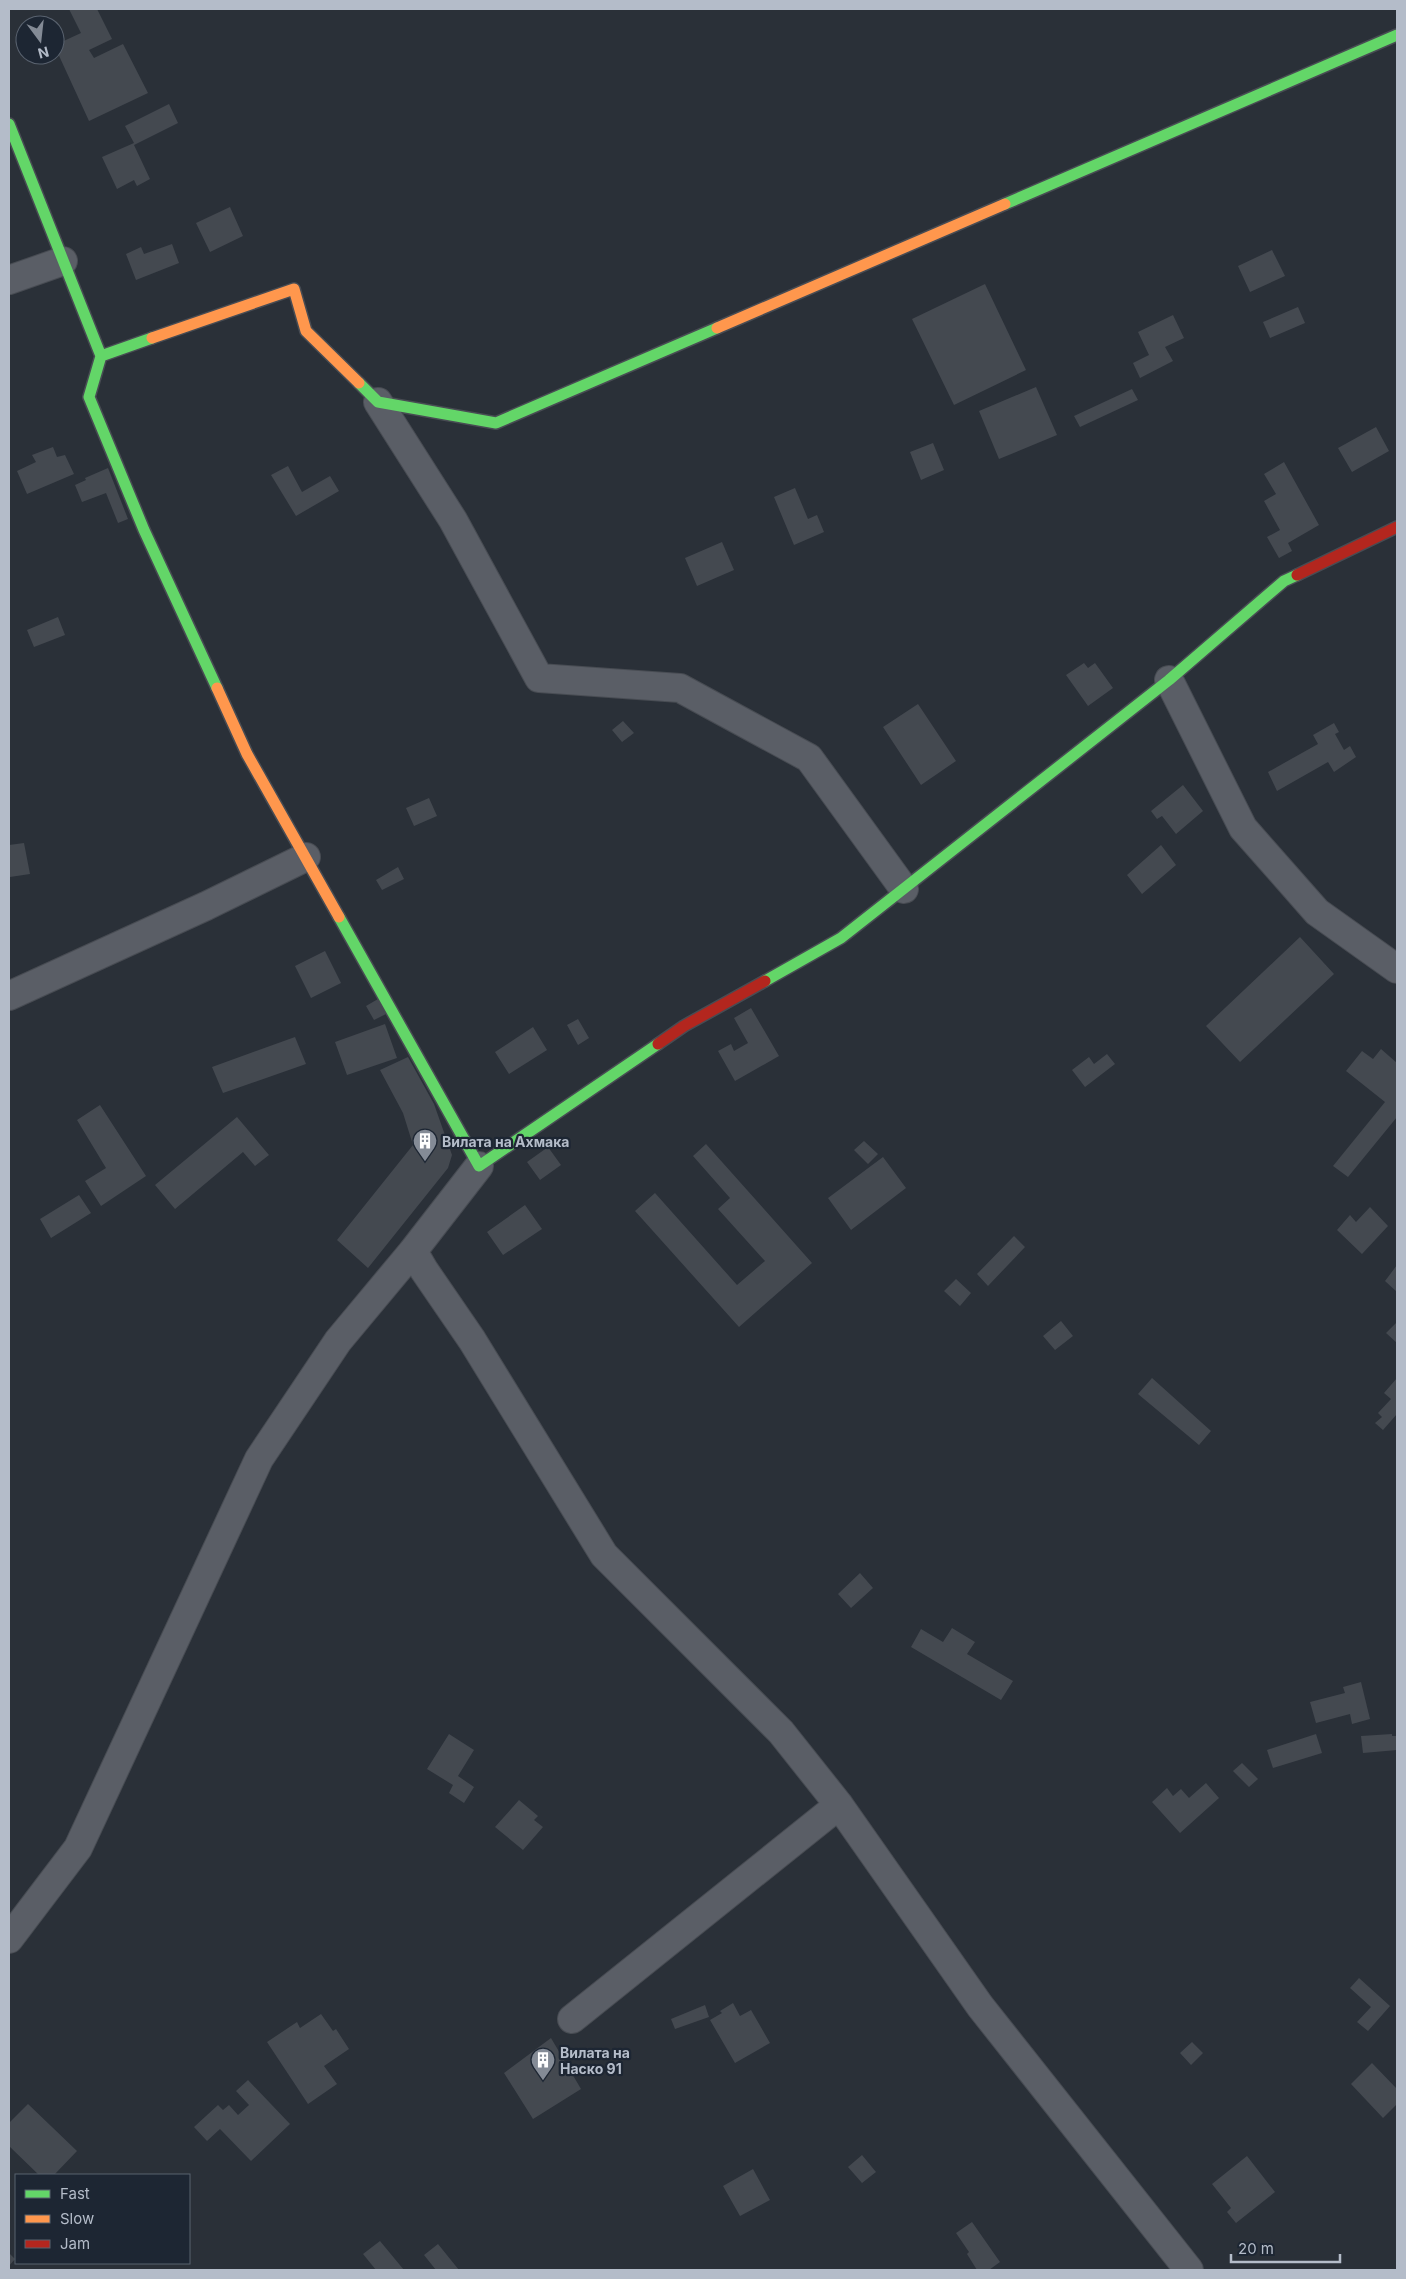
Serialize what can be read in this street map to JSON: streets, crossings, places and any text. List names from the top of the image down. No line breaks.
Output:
{"places":{"building":["Вилата на Ахмака","Вилата на Наско 91"]},"legend":["Fast","Slow","Jam"],"scale_bar":"20 m","north":"bottom"}
